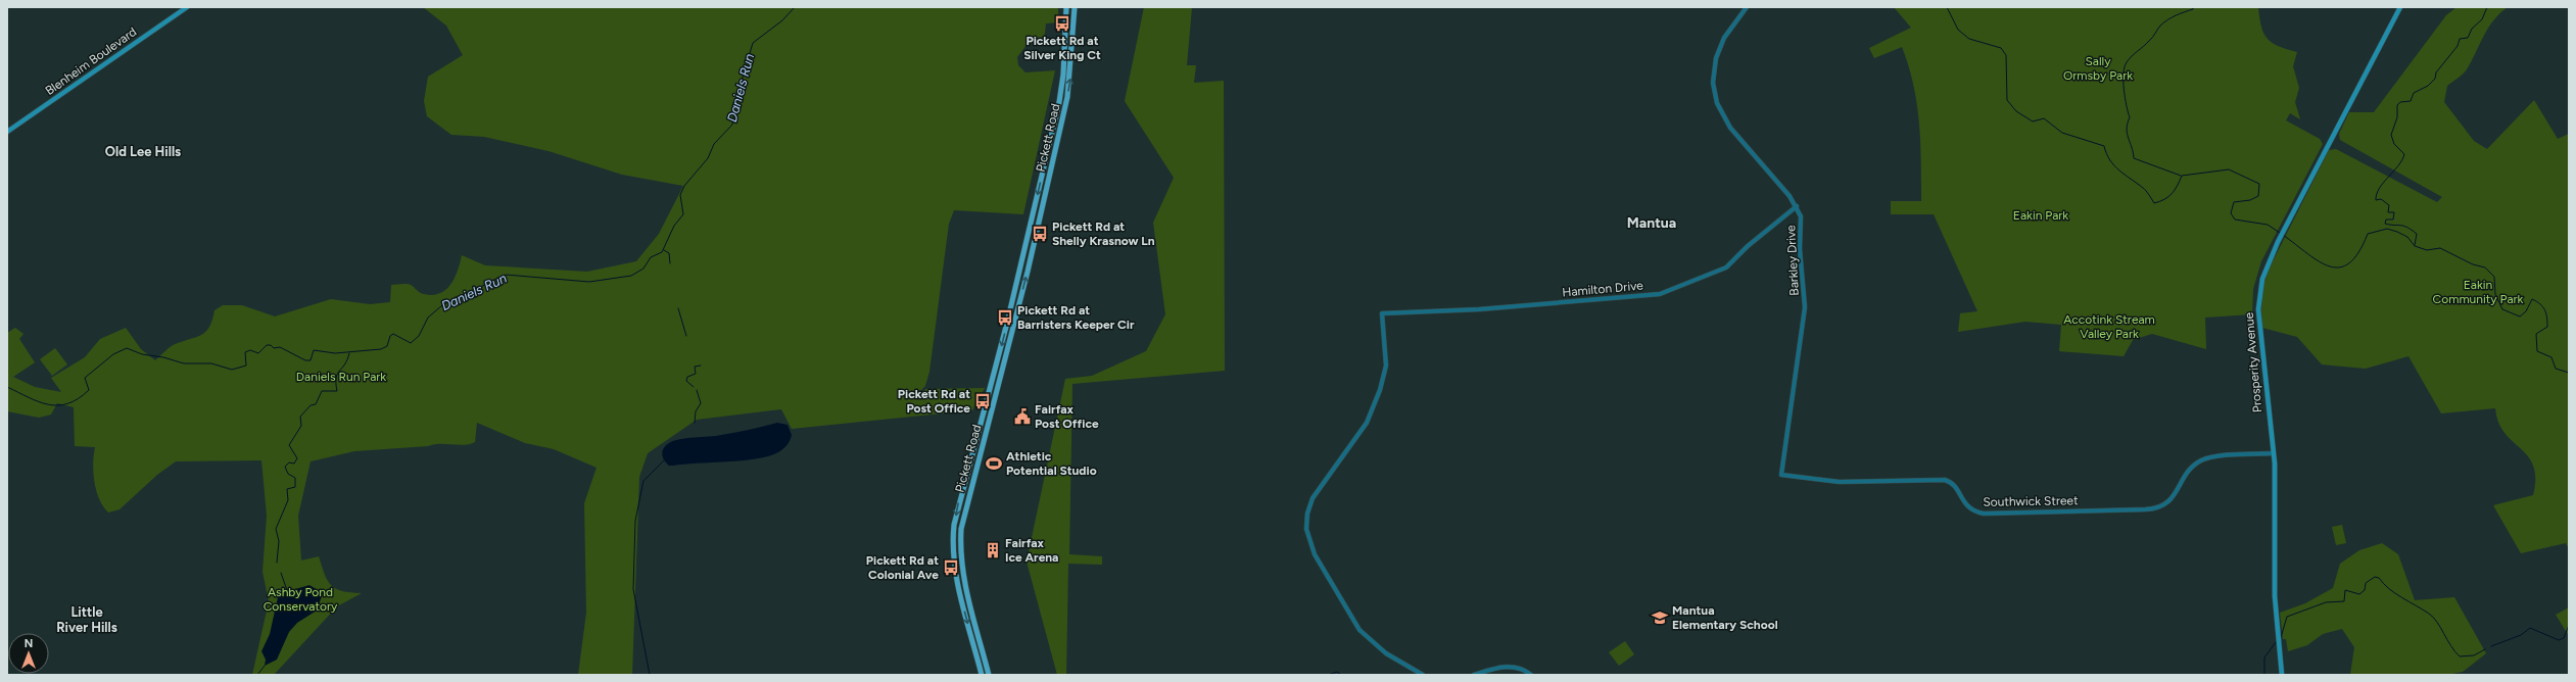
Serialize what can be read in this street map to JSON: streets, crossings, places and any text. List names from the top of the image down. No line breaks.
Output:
{"streets":{"main road":["Blenheim Boulevard","Pickett Road","Prosperity Avenue"],"street":["Barkley Drive","Hamilton Drive","Southwick Street"]},"crossings":[["Barkley Drive","Hamilton Drive"],["Barkley Drive","Southwick Street"],["Prosperity Avenue","Southwick Street"]],"districts":["Old Lee Hills","Mantua","Little River Hills"],"water":["Daniels Run"],"parks":["Sally Ormsby Park","Eakin Park","Eakin Community Park","Accotink Stream Valley Park","Daniels Run Park","Ashby Pond Conservatory"],"places":{"bus stop":["Pickett Rd at Silver King Ct","Pickett Rd at Shelly Krasnow Ln","Pickett Rd at Barristers Keeper Cir","Pickett Rd at Post Office","Pickett Rd at Colonial Ave"],"public building":["Fairfax Post Office"],"sports":["Athletic Potential Studio"],"building":["Fairfax Ice Arena"],"school or university":["Mantua Elementary School"]},"north":"top"}
